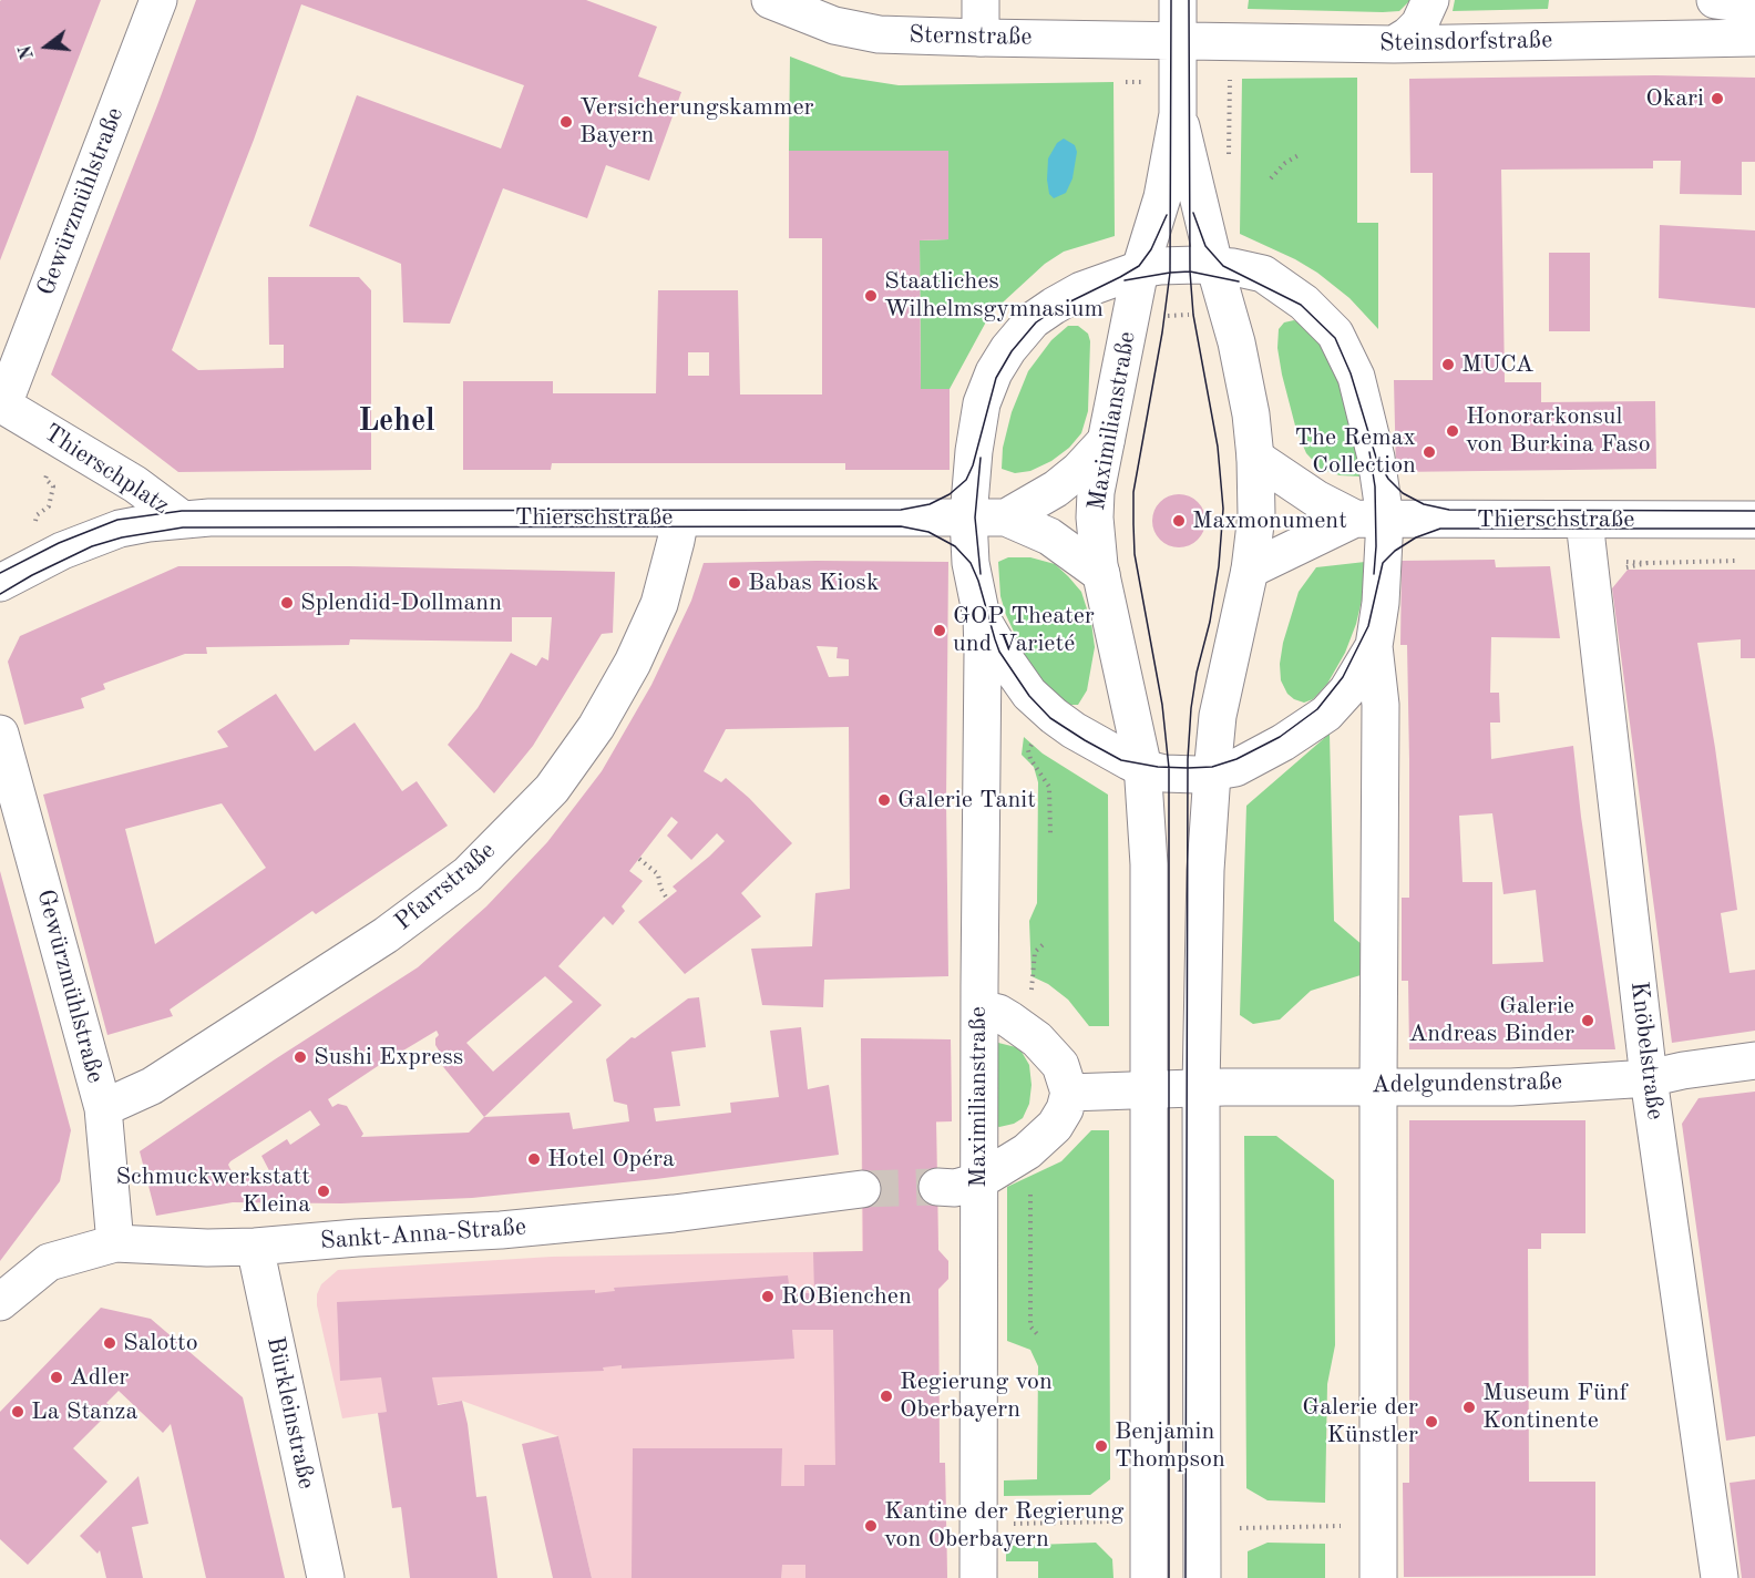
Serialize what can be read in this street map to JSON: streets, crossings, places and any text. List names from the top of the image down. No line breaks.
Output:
{"streets":{"street":["Sternstraße","Steinsdorfstraße","Gewürzmühlstraße","Maximilianstraße","Thierschplatz","Thierschstraße","Pfarrstraße","Knöbelstraße","Adelgundenstraße","Sankt-Anna-Straße","Bürkleinstraße"]},"crossings":[["Sternstraße","Steinsdorfstraße"],["Sternstraße","Maximilianstraße"],["Steinsdorfstraße","Maximilianstraße"],["Gewürzmühlstraße","Thierschplatz"],["Gewürzmühlstraße","Pfarrstraße"],["Gewürzmühlstraße","Sankt-Anna-Straße"],["Maximilianstraße","Thierschstraße"],["Maximilianstraße","Adelgundenstraße"],["Thierschplatz","Thierschstraße"],["Thierschstraße","Pfarrstraße"],["Thierschstraße","Knöbelstraße"],["Knöbelstraße","Adelgundenstraße"],["Sankt-Anna-Straße","Bürkleinstraße"]],"districts":["Lehel"],"places":["Okari","Versicherungskammer Bayern","Staatliches Wilhelmsgymnasium","MUCA","Honorarkonsul von Burkina Faso","The Remax Collection","Maxmonument","Babas Kiosk","Splendid-Dollmann","GOP Theater und Varieté","Galerie Tanit","Galerie Andreas Binder","Sushi Express","Hotel Opéra","Schmuckwerkstatt Kleina","ROBienchen","Salotto","Adler","Regierung von Oberbayern","Museum Fünf Kontinente","La Stanza","Galerie der Künstler","Benjamin Thompson","Kantine der Regierung von Oberbayern"],"north":"left"}
